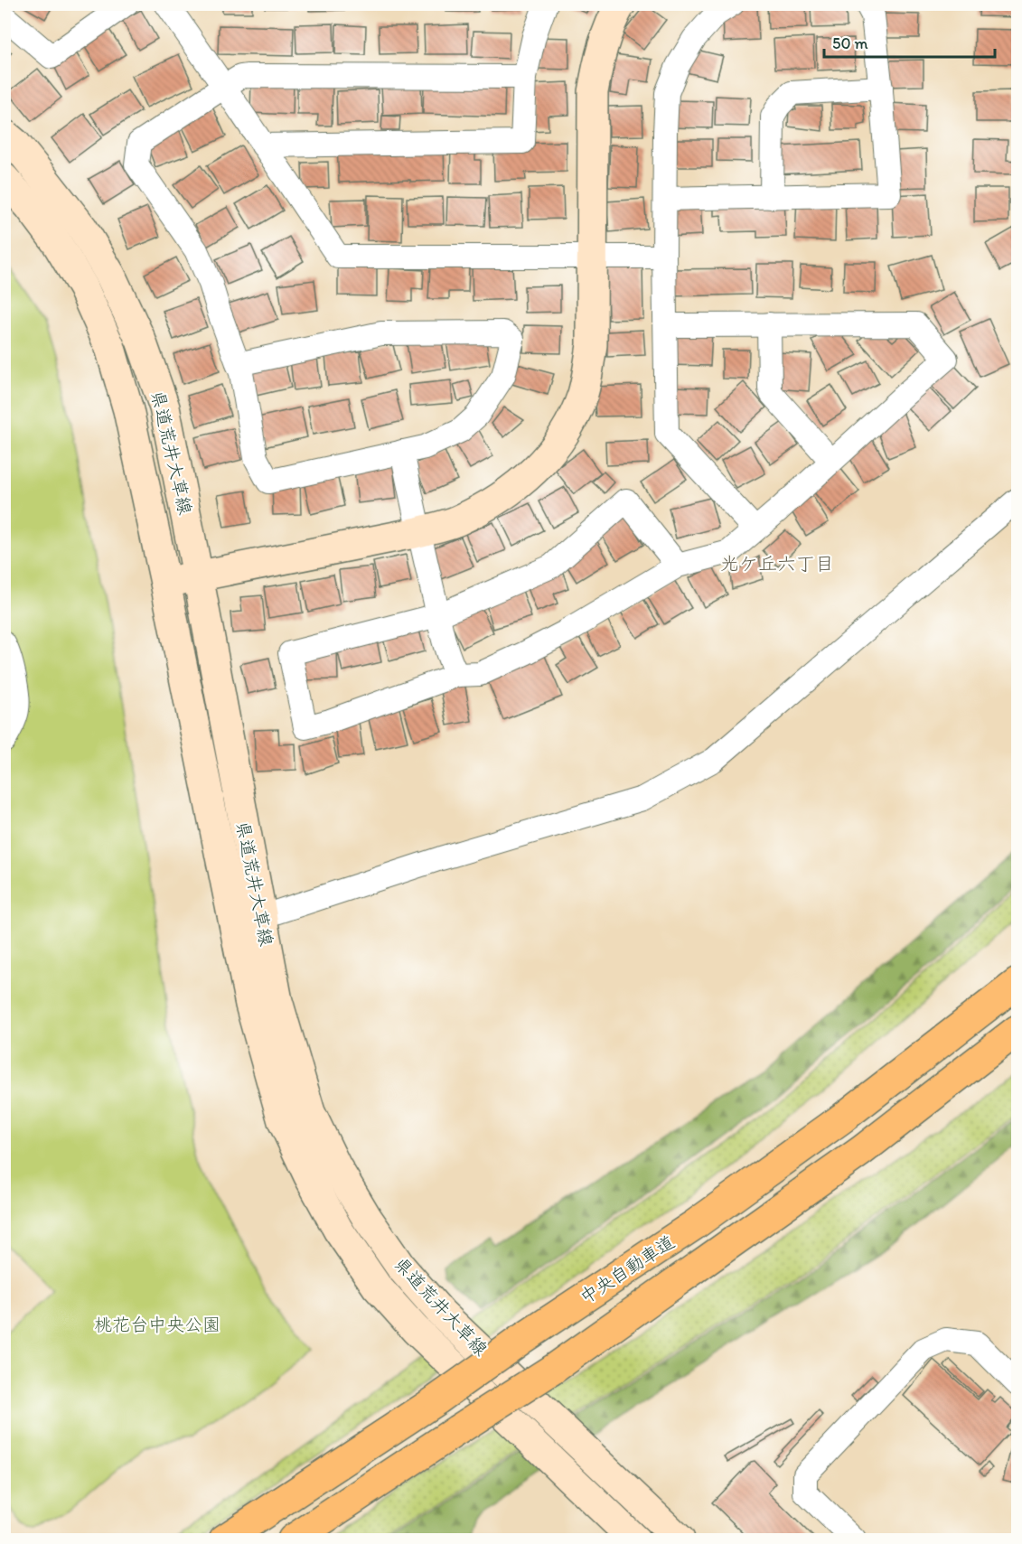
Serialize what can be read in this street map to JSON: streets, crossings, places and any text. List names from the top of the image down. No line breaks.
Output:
{"streets":{"highway":["中央自動車道"],"main road":["県道荒井大草線"]},"districts":["光ケ丘六丁目"],"parks":["桃花台中央公園"],"scale_bar":"50 m"}
